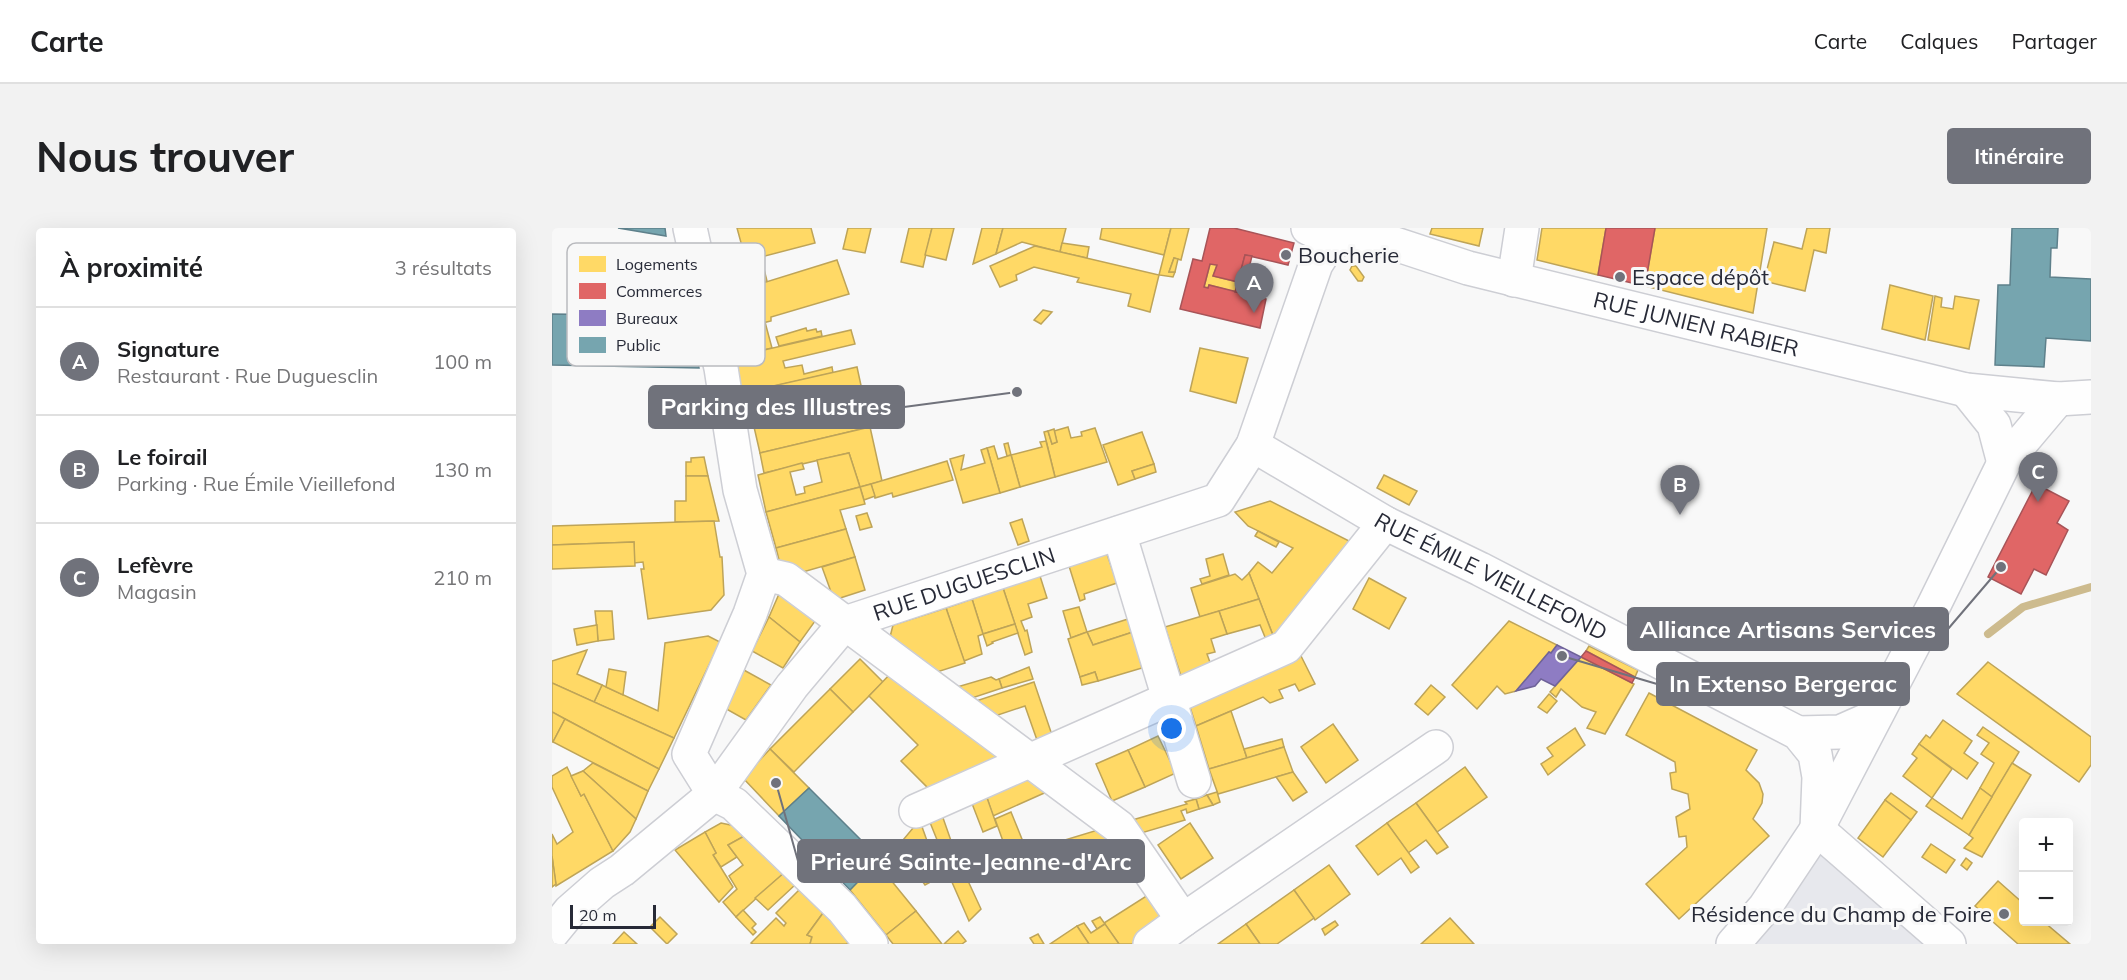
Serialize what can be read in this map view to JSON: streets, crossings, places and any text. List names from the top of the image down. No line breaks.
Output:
{"streets":{"street":["RUE JUNIEN RABIER","RUE ÉMILE VIEILLEFOND","RUE DUGUESCLIN"]},"crossings":[["RUE JUNIEN RABIER","RUE DUGUESCLIN"],["RUE ÉMILE VIEILLEFOND","RUE DUGUESCLIN"]],"places":["Boucherie","Espace dépôt","Parking des Illustres","Alliance Artisans Services","In Extenso Bergerac","Prieuré Sainte-Jeanne-d'Arc","Résidence du Champ de Foire"],"legend":["Logements","Commerces","Bureaux","Public"],"scale_bar":"20 m","page":{"header":"Carte","nav":["Carte","Calques","Partager"],"buttons":"Itinéraire","title":"Nous trouver","heading":["À proximité","3 résultats"],"pins":["A","C","B"],"list":[{"mark":"A","name":"Signature","note":"Restaurant · Rue Duguesclin","value":"100 m"},{"mark":"B","name":"Le foirail","note":"Parking · Rue Émile Vieillefond","value":"130 m"},{"mark":"C","name":"Lefèvre","note":"Magasin","value":"210 m"}],"map_buttons":["+","−"],"scale":"20 m"}}
